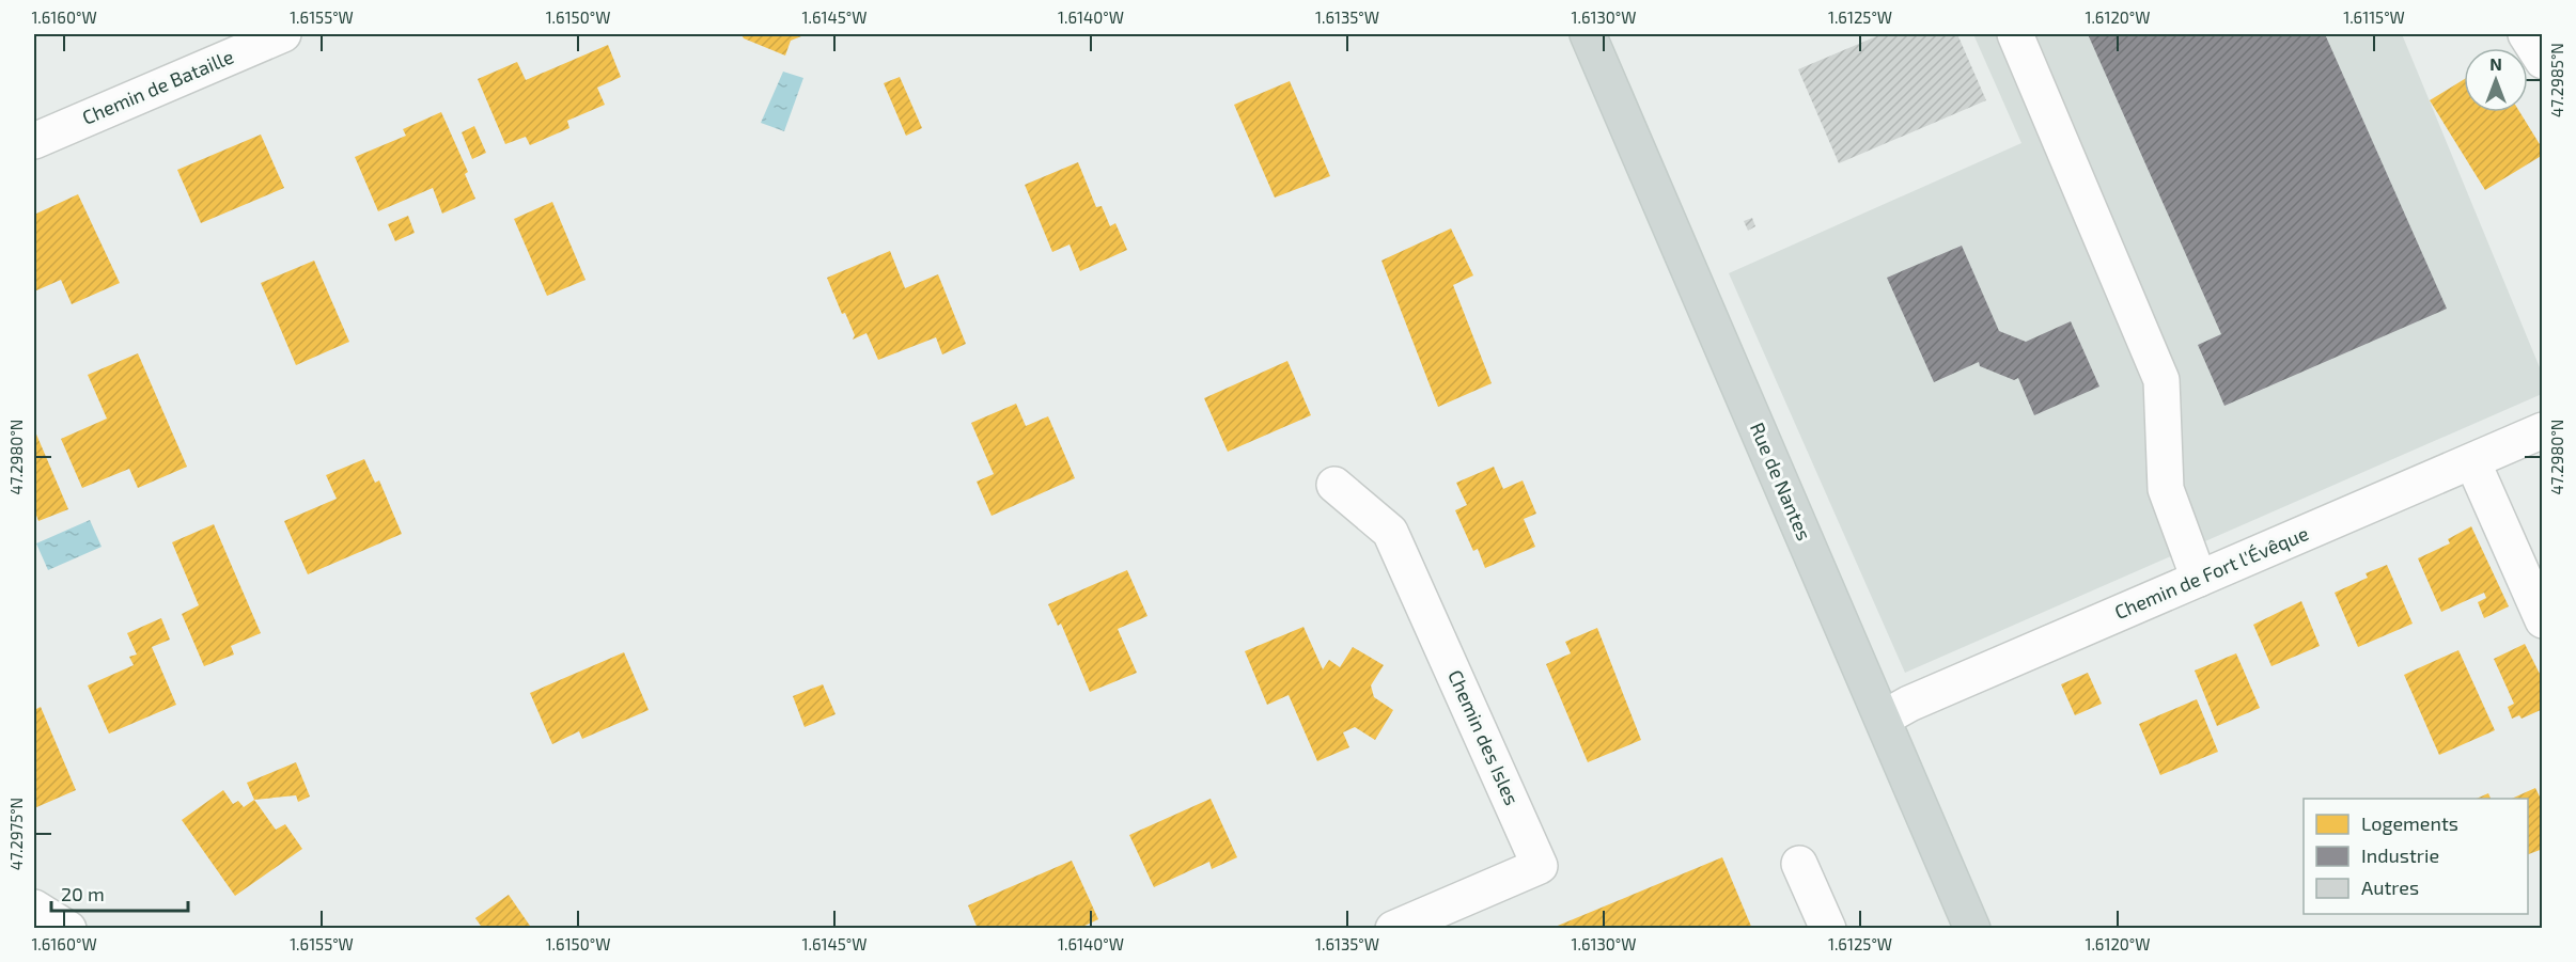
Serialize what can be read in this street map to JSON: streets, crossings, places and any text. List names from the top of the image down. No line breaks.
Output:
{"streets":{"main road":["Rue de Nantes"],"street":["Chemin de Bataille","Chemin de Fort l'Évêque","Chemin des Isles"]},"crossings":[["Rue de Nantes","Chemin de Fort l'Évêque"]],"legend":["Logements","Industrie","Autres"],"scale_bar":"20 m","north":"top","coordinates":["1.6160°W","1.6155°W","1.6150°W","1.6145°W","1.6140°W","1.6135°W","1.6130°W","1.6125°W","1.6120°W","1.6115°W","47.2985°N","47.2980°N","47.2975°N"]}
